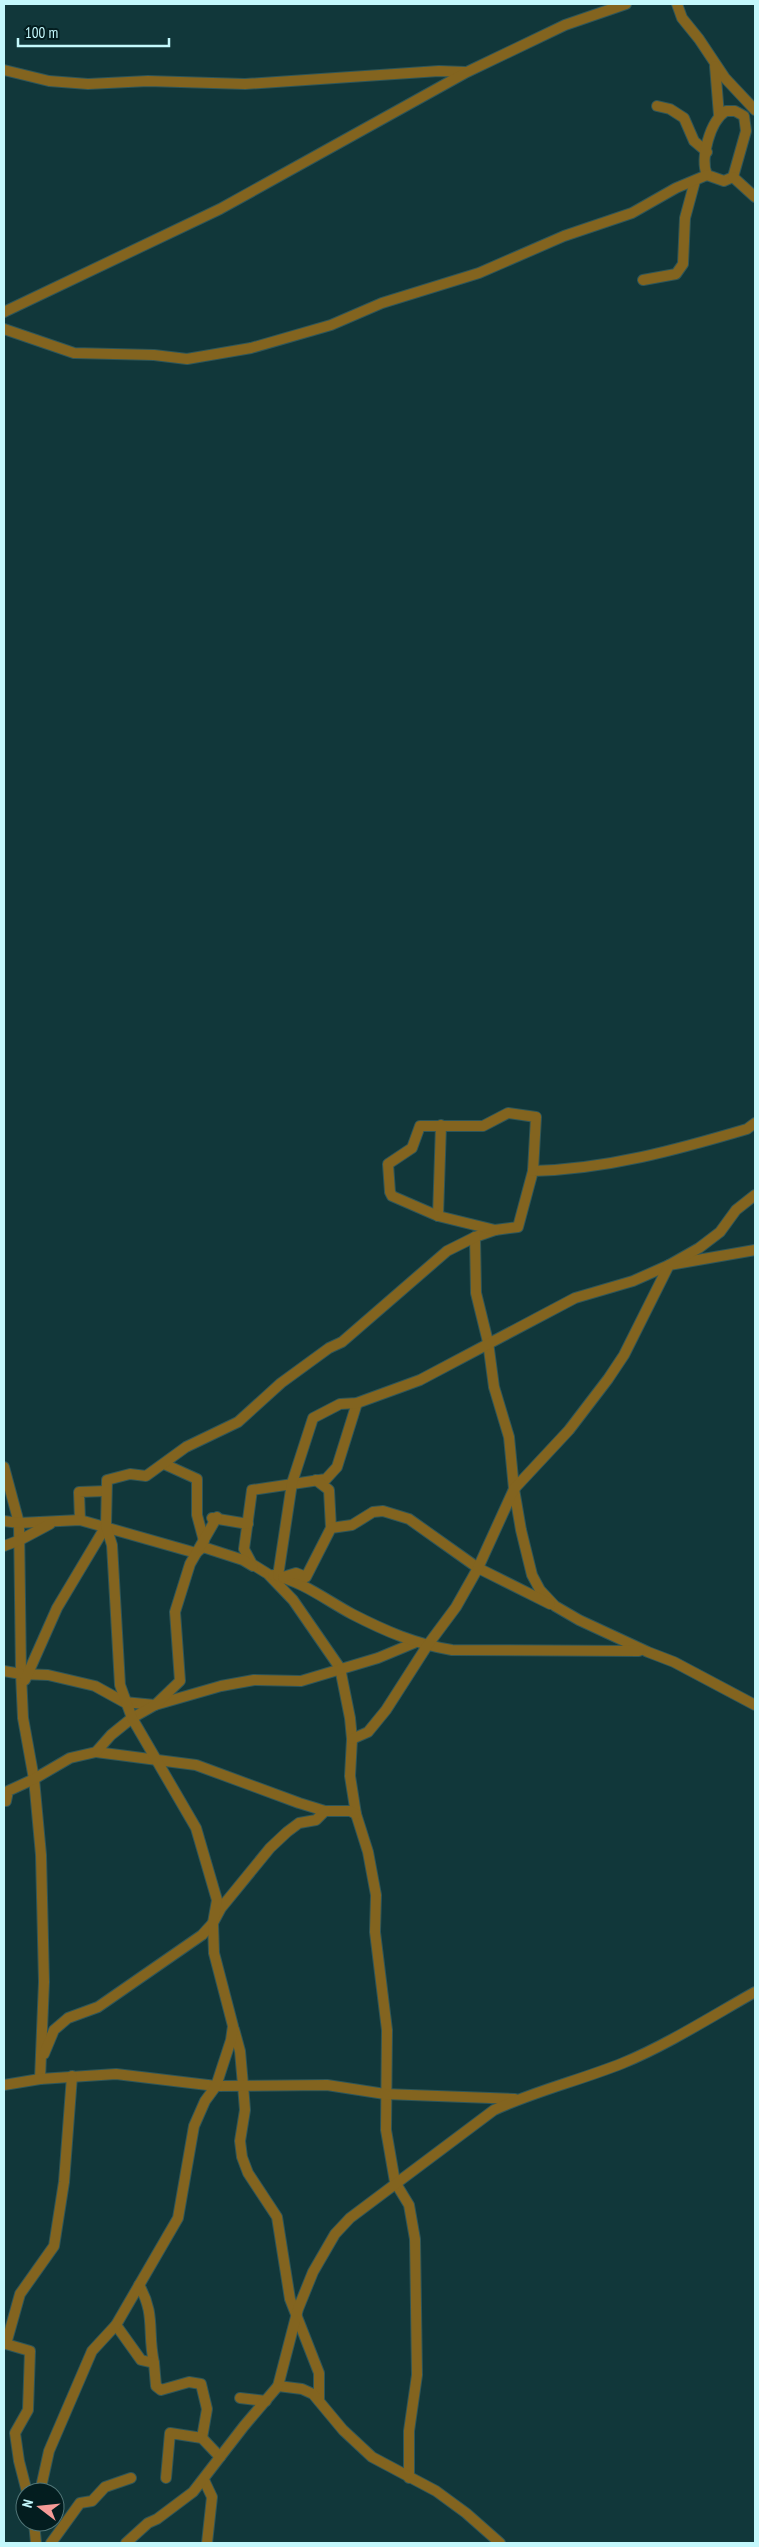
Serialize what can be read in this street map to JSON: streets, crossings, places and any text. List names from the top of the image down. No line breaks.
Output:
{"scale_bar":"100 m","north":"left"}
